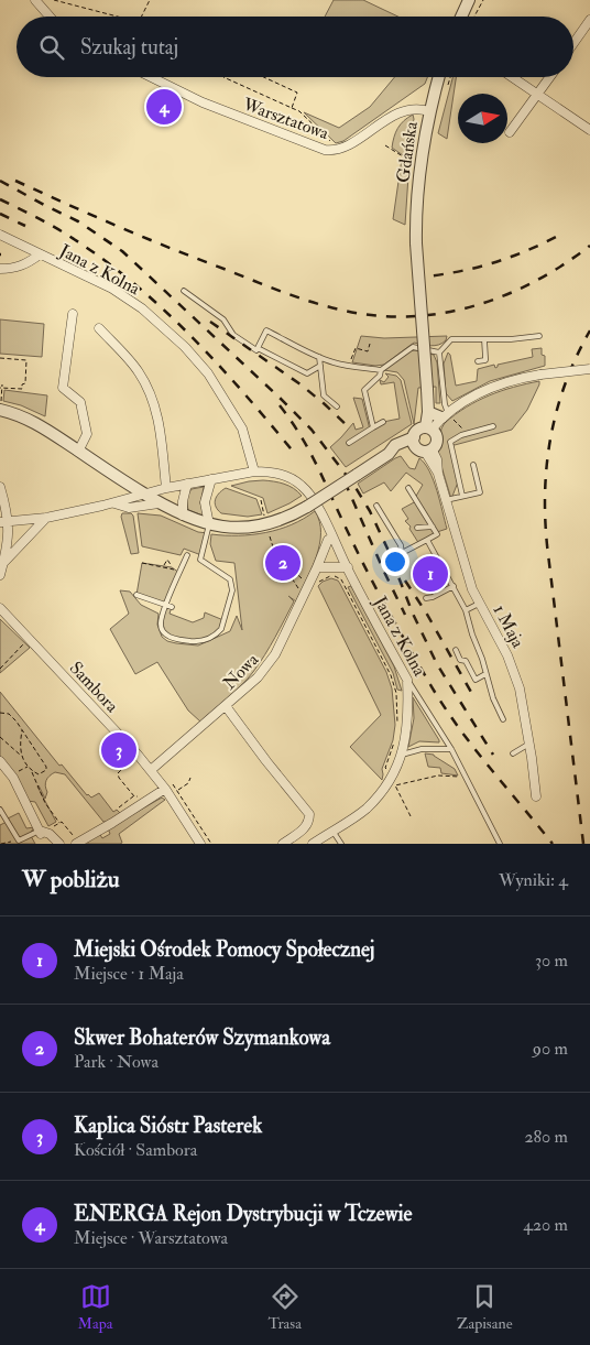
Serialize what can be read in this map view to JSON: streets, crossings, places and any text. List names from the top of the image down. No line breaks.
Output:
{"streets":{"street":["Warsztatowa","Gdańska","Jana z Kolna","1 Maja","Nowa","Sambora"]},"crossings":[["Warsztatowa","Gdańska"],["Jana z Kolna","Nowa"],["Nowa","Sambora"]],"north":"right","page":{"search":"Szukaj tutaj","pins":["4","2","1","3"],"heading":["W pobliżu","Wyniki: 4"],"list":[{"mark":"1","name":"Miejski Ośrodek Pomocy Społecznej","note":"Miejsce · 1 Maja","value":"30 m"},{"mark":"2","name":"Skwer Bohaterów Szymankowa","note":"Park · Nowa","value":"90 m"},{"mark":"3","name":"Kaplica Sióstr Pasterek","note":"Kościół · Sambora","value":"280 m"},{"mark":"4","name":"ENERGA Rejon Dystrybucji w Tczewie","note":"Miejsce · Warsztatowa","value":"420 m"}],"nav":["Mapa","Trasa","Zapisane"]}}
